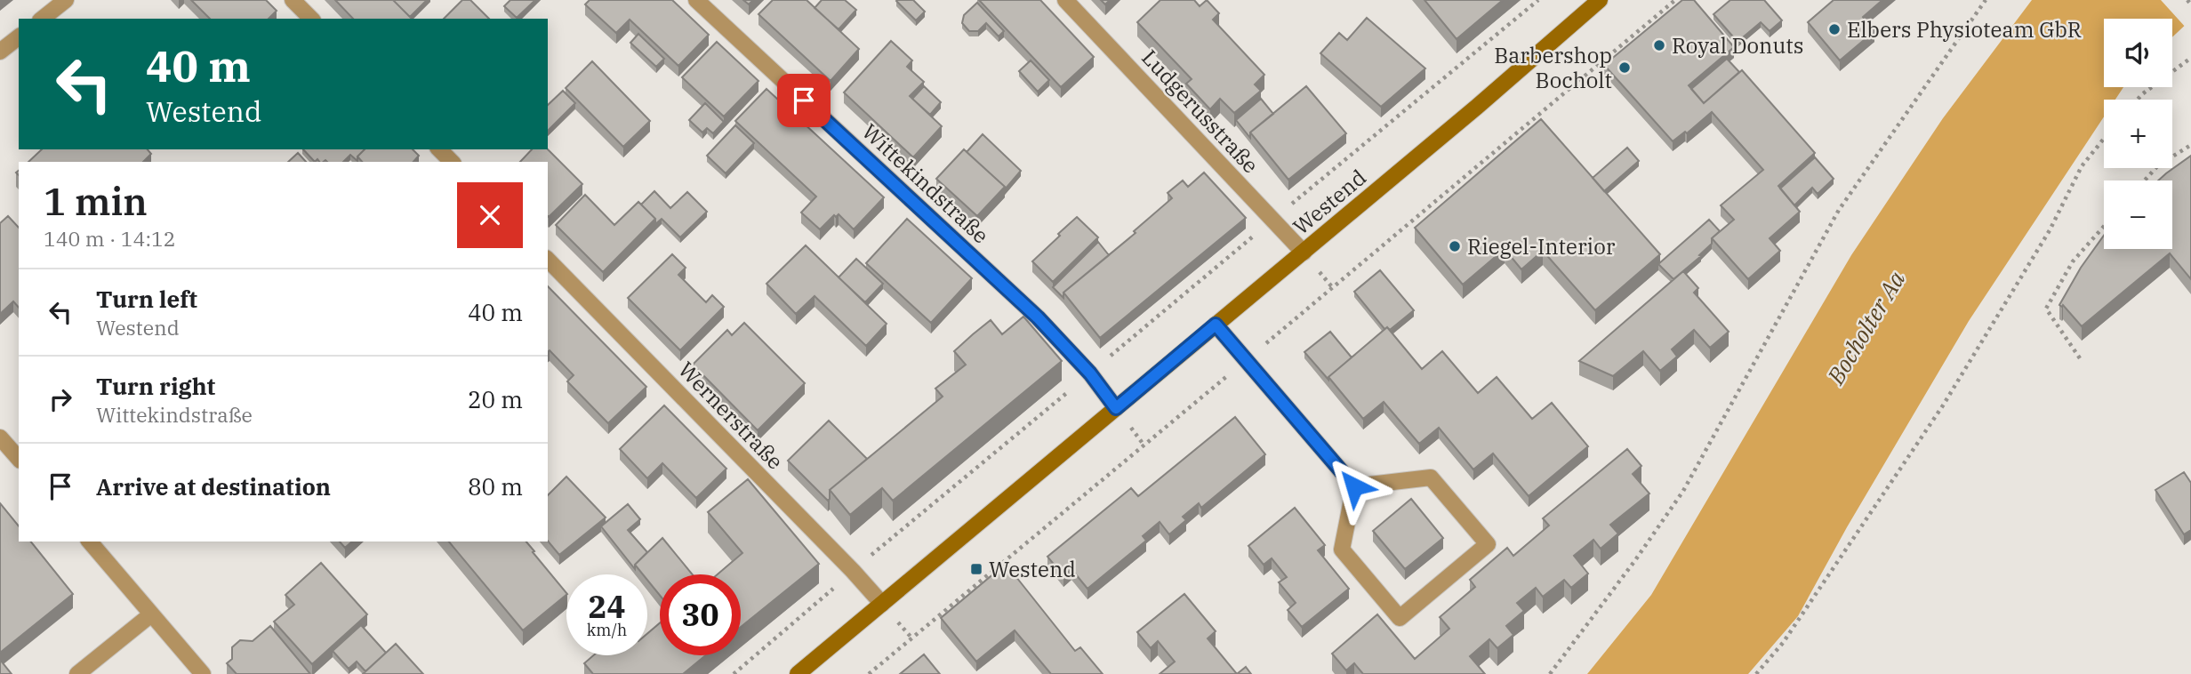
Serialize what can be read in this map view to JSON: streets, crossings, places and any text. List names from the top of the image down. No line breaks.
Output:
{"streets":{"main road":["Westend"],"street":["Ludgerusstraße","Wittekindstraße","Wernerstraße"]},"crossings":[["Ludgerusstraße","Westend"],["Wittekindstraße","Westend"],["Westend","Wernerstraße"]],"water":["Bocholter Aa"],"places":{"other":["Elbers Physioteam GbR","Royal Donuts","Barbershop Bocholt","Riegel-Interior"],"transit":["Westend"]},"page":{"map_buttons":["+","−"],"turn":["40 m","Westend"],"heading":["1 min","140 m · 14:12"],"list":[{"name":"Turn left","note":"Westend","value":"40 m"},{"name":"Turn right","note":"Wittekindstraße","value":"20 m"},{"name":"Arrive at destination","value":"80 m"}],"speed":"24 km/h","limit":"30"}}
